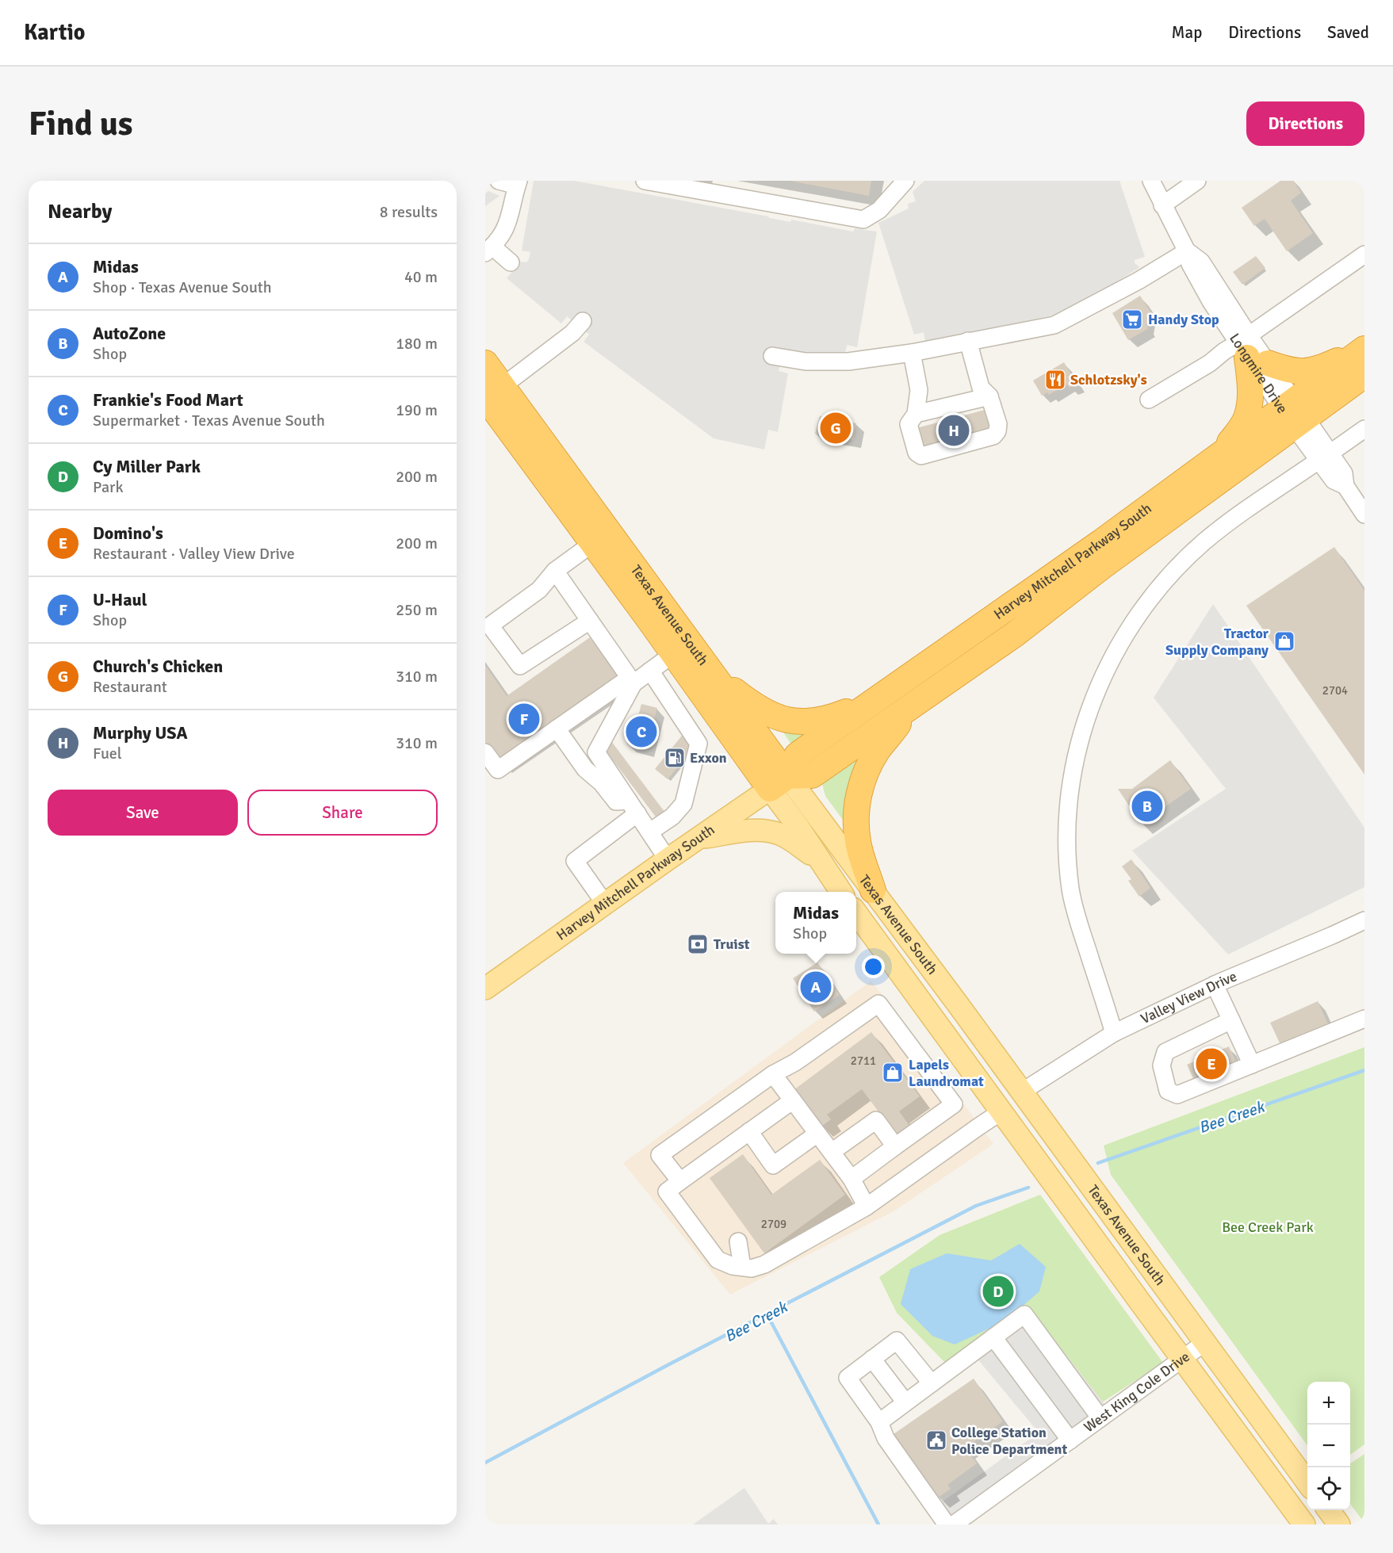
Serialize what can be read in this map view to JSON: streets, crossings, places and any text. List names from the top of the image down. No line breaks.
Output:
{"streets":{"highway":["Harvey Mitchell Parkway South","Texas Avenue South"],"street":["Longmire Drive","Valley View Drive","West King Cole Drive"]},"crossings":[["Longmire Drive","Harvey Mitchell Parkway South"],["Harvey Mitchell Parkway South","Texas Avenue South"],["Texas Avenue South","Valley View Drive"],["Texas Avenue South","West King Cole Drive"]],"water":["Bee Creek"],"parks":["Bee Creek Park"],"places":{"supermarket":["Handy Stop"],"restaurant":["Schlotzsky's"],"shop":["Tractor Supply Company","Lapels Laundromat"],"fuel station":["Exxon"],"bank":["Truist"],"public building":["College Station Police Department"]},"house_numbers":["2704","2711","2709"],"page":{"header":"Kartio","nav":["Map","Directions","Saved"],"buttons":["Directions",["Save","Share"]],"title":"Find us","heading":["Nearby","8 results"],"list":[{"mark":"A","name":"Midas","note":"Shop · Texas Avenue South","value":"40 m"},{"mark":"B","name":"AutoZone","note":"Shop","value":"180 m"},{"mark":"C","name":"Frankie's Food Mart","note":"Supermarket · Texas Avenue South","value":"190 m"},{"mark":"D","name":"Cy Miller Park","note":"Park","value":"200 m"},{"mark":"E","name":"Domino's","note":"Restaurant · Valley View Drive","value":"200 m"},{"mark":"F","name":"U-Haul","note":"Shop","value":"250 m"},{"mark":"G","name":"Church's Chicken","note":"Restaurant","value":"310 m"},{"mark":"H","name":"Murphy USA","note":"Fuel","value":"310 m"}],"pins":["G","H","F","C","B","A","E","D"],"popup":["Midas","Shop"],"map_buttons":["+","−"]}}
